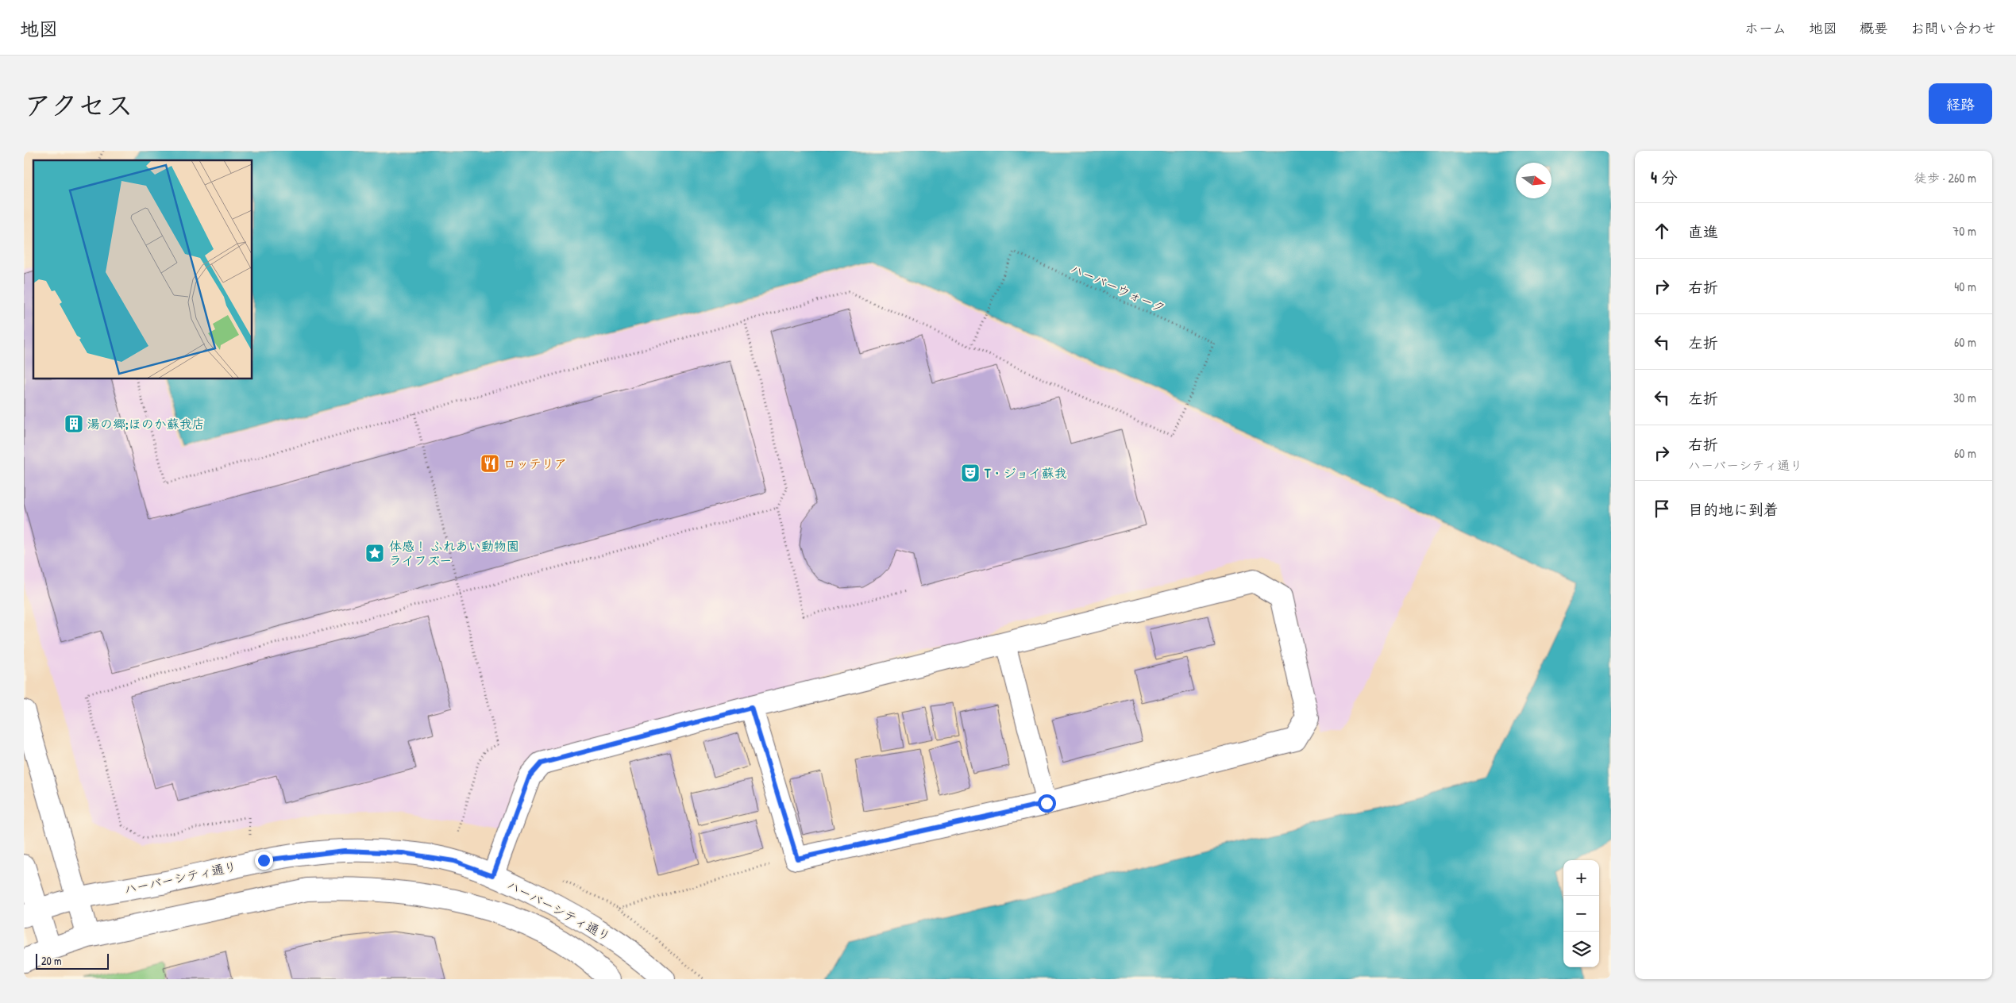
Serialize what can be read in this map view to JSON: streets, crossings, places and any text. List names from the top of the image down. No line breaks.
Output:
{"streets":{"street":["ハーバーシティ通り"],"path":["ハーバーウォーク"]},"places":{"building":["湯の郷;ほのか蘇我店"],"restaurant":["ロッテリア"],"theatre":["T・ジョイ蘇我"],"place":["体感！ ふれあい動物園 ライフズー"]},"scale_bar":"20 m","north":"right","page":{"header":"地図","nav":["ホーム","地図","概要","お問い合わせ"],"title":"アクセス","buttons":"経路","heading":["4 分","徒歩 · 260 m"],"list":[["直進","70 m"],["右折","40 m"],["左折","60 m"],["左折","30 m"],["右折","ハーバーシティ通り","60 m"],"目的地に到着"],"map_buttons":["+","−"],"scale":"20 m"}}
